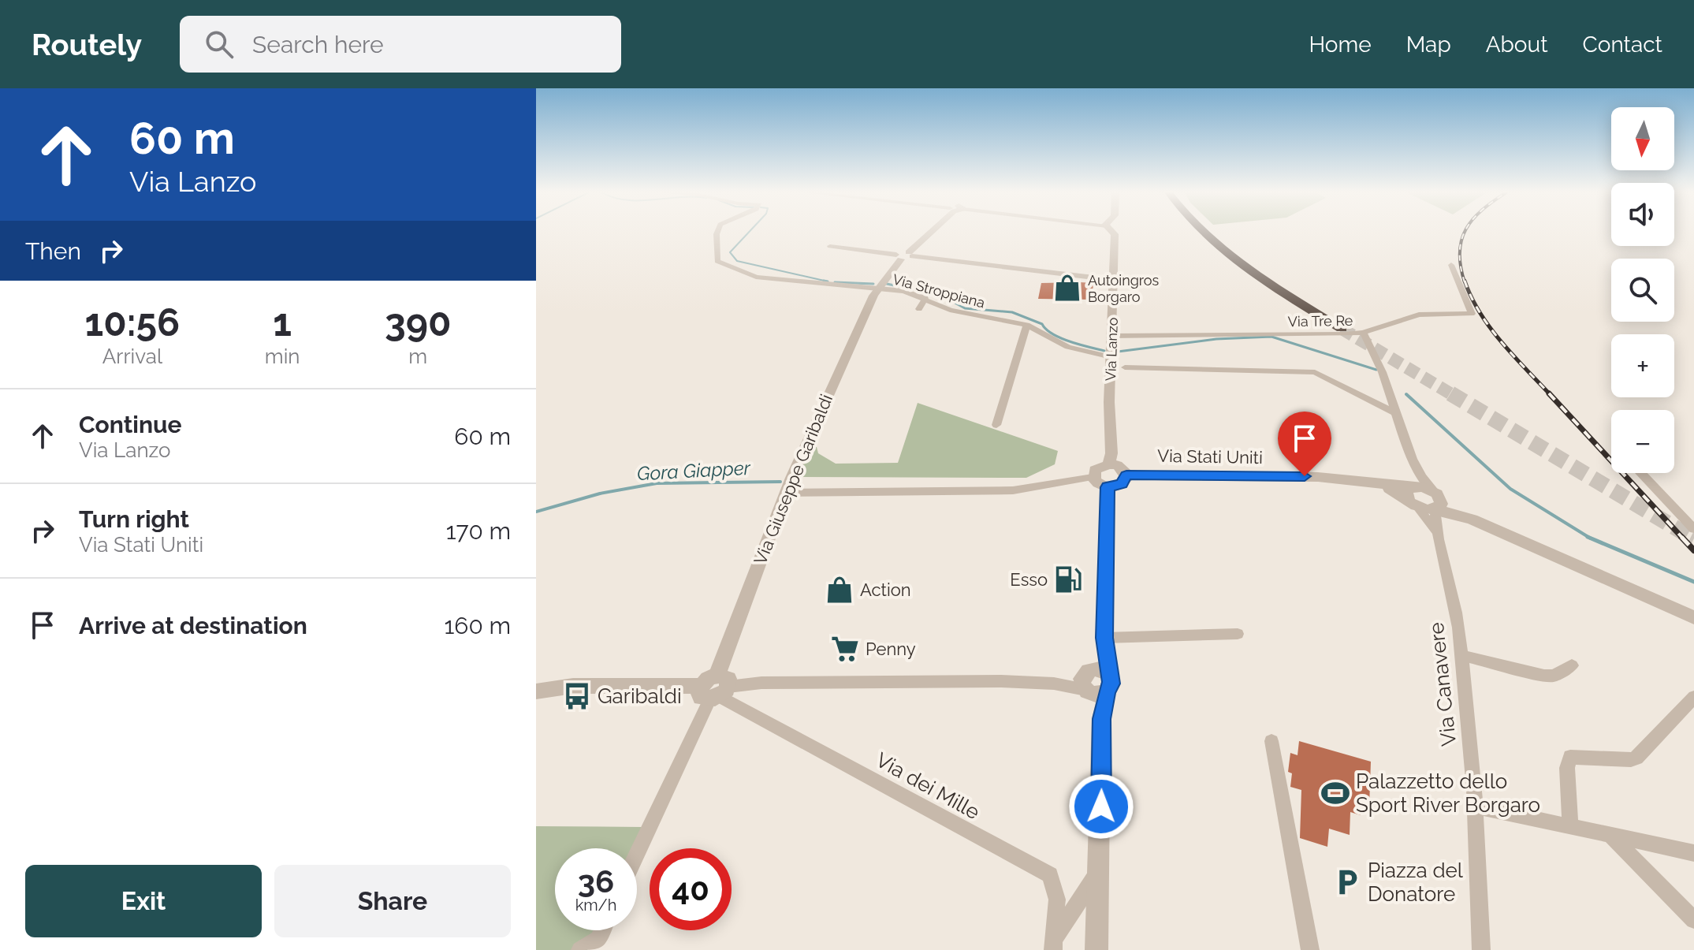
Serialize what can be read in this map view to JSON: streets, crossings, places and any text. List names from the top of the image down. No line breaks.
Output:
{"streets":{"street":["Via Stroppiana","Via Tre Re","Via Lanzo","Via Stati Uniti","Via Giuseppe Garibaldi","Via Canavere","Via dei Mille"]},"crossings":[["Via Stroppiana","Via Lanzo"],["Via Stroppiana","Via Giuseppe Garibaldi"],["Via Tre Re","Via Lanzo"],["Via Lanzo","Via Stati Uniti"],["Via Stati Uniti","Via Canavere"],["Via Giuseppe Garibaldi","Via dei Mille"]],"water":["Gora Giapper"],"places":{"shop":["Autoingros Borgaro","Action"],"fuel station":["Esso"],"supermarket":["Penny"],"bus stop":["Garibaldi"],"sports":["Palazzetto dello Sport River Borgaro"],"parking":["Piazza del Donatore"]},"north":"bottom","page":{"header":"Routely","search":"Search here","nav":["Home","Map","About","Contact"],"turn":["60 m","Via Lanzo"],"map_buttons":["+","−"],"then":"Then","eta":["10:56","Arrival","1","min","390","m"],"list":[{"name":"Continue","note":"Via Lanzo","value":"60 m"},{"name":"Turn right","note":"Via Stati Uniti","value":"170 m"},{"name":"Arrive at destination","value":"160 m"}],"speed":"36 km/h","limit":"40","buttons":["Exit","Share"]}}
